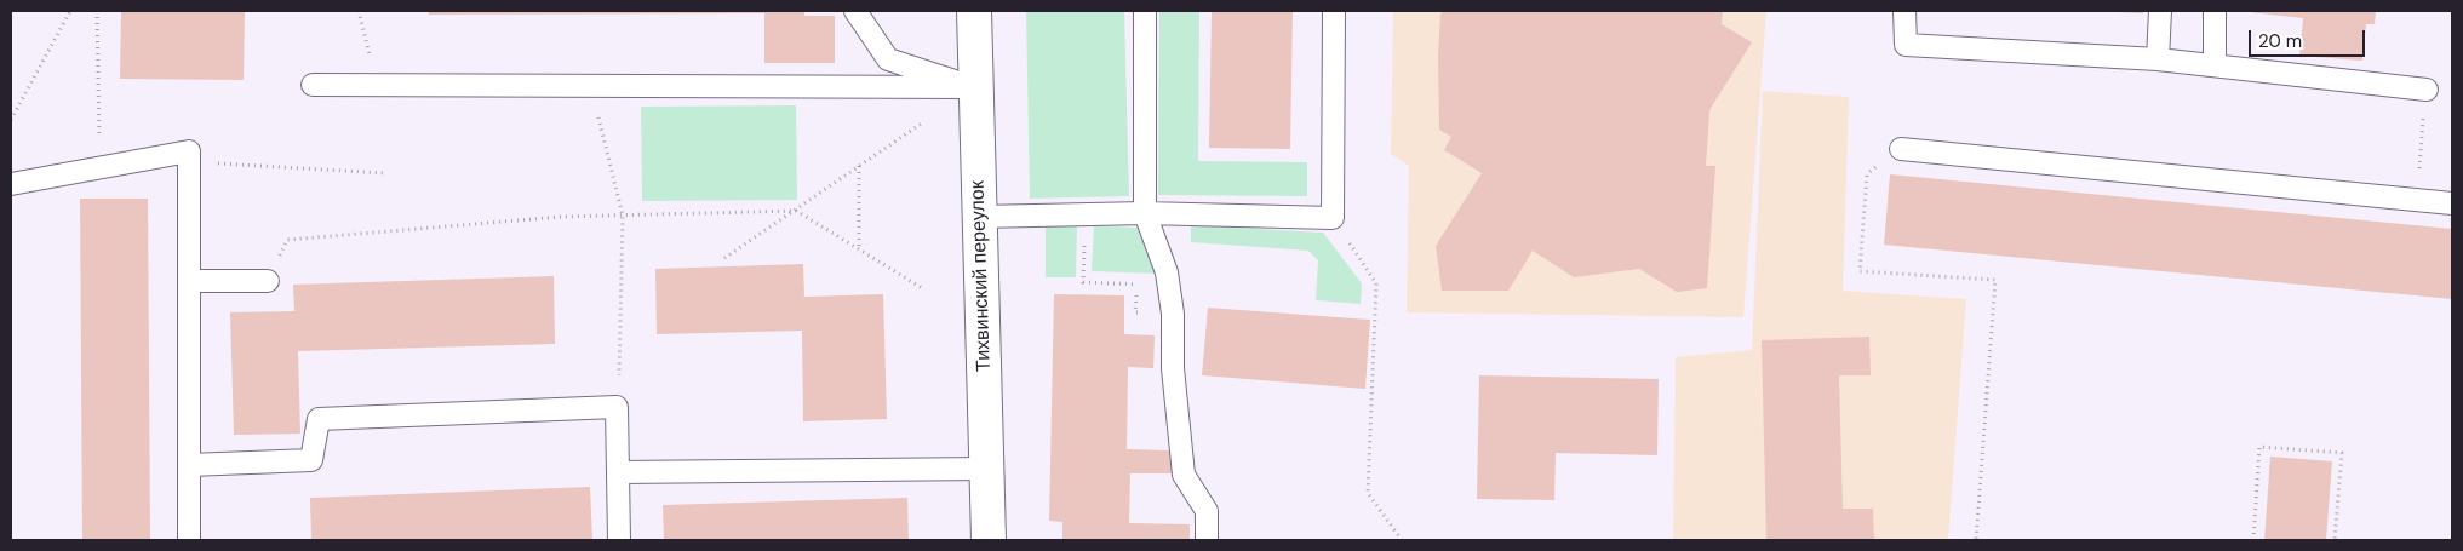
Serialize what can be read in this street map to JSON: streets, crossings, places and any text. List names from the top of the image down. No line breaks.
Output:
{"streets":{"street":["Тихвинский переулок"]},"scale_bar":"20 m"}
